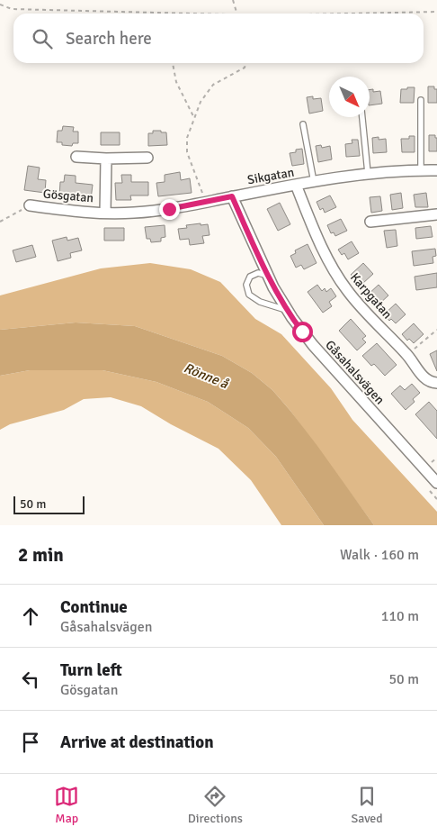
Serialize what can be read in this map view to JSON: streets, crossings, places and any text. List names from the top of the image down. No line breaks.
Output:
{"streets":{"street":["Sikgatan","Gösgatan","Karpgatan","Gåsahalsvägen"]},"crossings":[["Sikgatan","Gösgatan"],["Sikgatan","Karpgatan"],["Sikgatan","Gåsahalsvägen"],["Gösgatan","Gåsahalsvägen"]],"water":["Rönne å"],"scale_bar":"50 m","north":"bottom right","page":{"search":"Search here","scale":"50 m","heading":["2 min","Walk · 160 m"],"list":[["Continue","Gåsahalsvägen","110 m"],["Turn left","Gösgatan","50 m"],"Arrive at destination"],"nav":["Map","Directions","Saved"]}}
